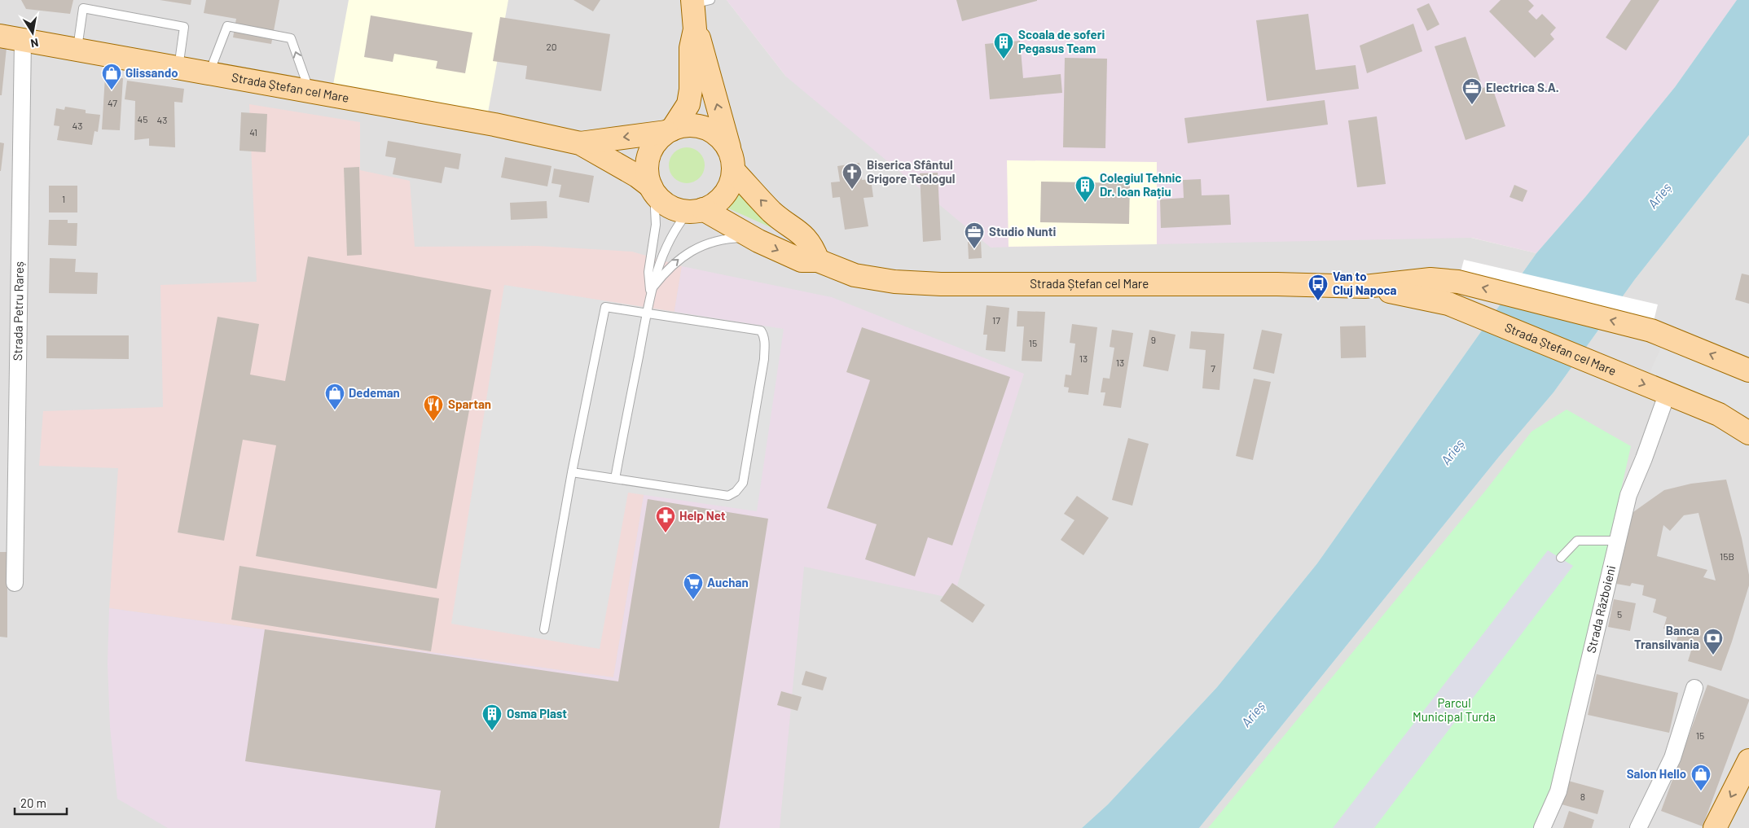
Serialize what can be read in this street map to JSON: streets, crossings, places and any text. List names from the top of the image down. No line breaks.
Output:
{"streets":{"main road":["Strada Ștefan cel Mare"],"street":["Strada Petru Rareș","Strada Războieni"]},"crossings":[["Strada Ștefan cel Mare","Strada Petru Rareș"],["Strada Ștefan cel Mare","Strada Războieni"]],"water":["Arieș"],"parks":["Parcul Municipal Turda"],"places":{"building":["Scoala de soferi Pegasus Team","Colegiul Tehnic Dr. Ioan Rațiu","Osma Plast"],"shop":["Glissando","Dedeman","Salon Hello"],"office":["Electrica S.A.","Studio Nunti"],"church":["Biserica Sfântul Grigore Teologul"],"bus stop":["Van to Cluj Napoca"],"restaurant":["Spartan"],"pharmacy":["Help Net"],"supermarket":["Auchan"],"bank":["Banca Transilvania"]},"house_numbers":["20","47","45","43","43","41","1","17","9","15","13","13","7","15B","5","15","8"],"scale_bar":"20 m","north":"bottom"}
